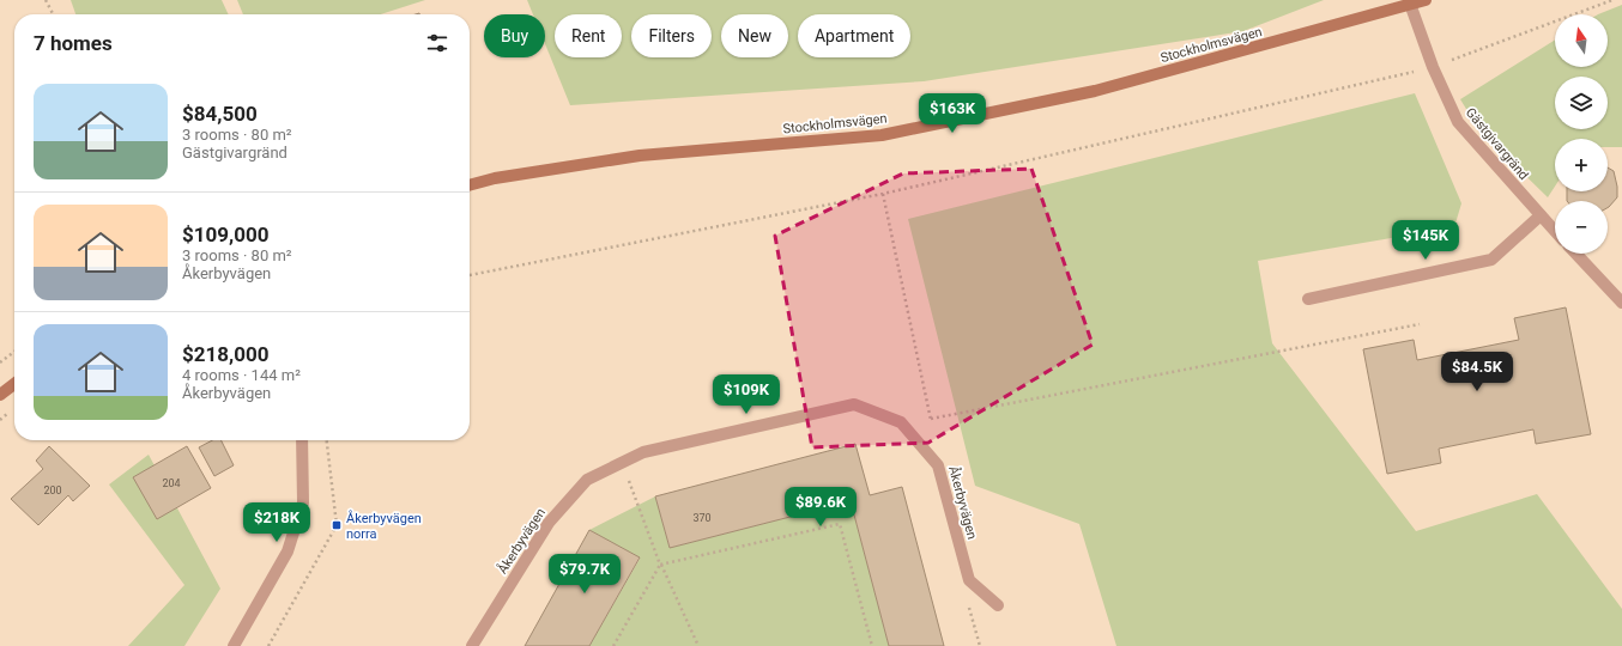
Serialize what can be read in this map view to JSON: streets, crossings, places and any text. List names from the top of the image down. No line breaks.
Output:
{"streets":{"main road":["Stockholmsvägen"],"street":["Gästgivargränd","Åkerbyvägen"]},"crossings":[["Stockholmsvägen","Gästgivargränd"]],"places":{"transit":["Åkerbyvägen norra"]},"house_numbers":["204","200","370"],"north":"top","page":{"map_buttons":["+","−"],"chip":["Buy","Rent","Filters","New","Apartment"],"heading":"7 homes","list":[{"name":"$84,500","note":"3 rooms · 80 m² · Gästgivargränd"},{"name":"$109,000","note":"3 rooms · 80 m² · Åkerbyvägen"},{"name":"$218,000","note":"4 rooms · 144 m² · Åkerbyvägen"}],"price":["$163K","$145K","$84.5K","$109K","$89.6K","$218K","$79.7K"]}}
